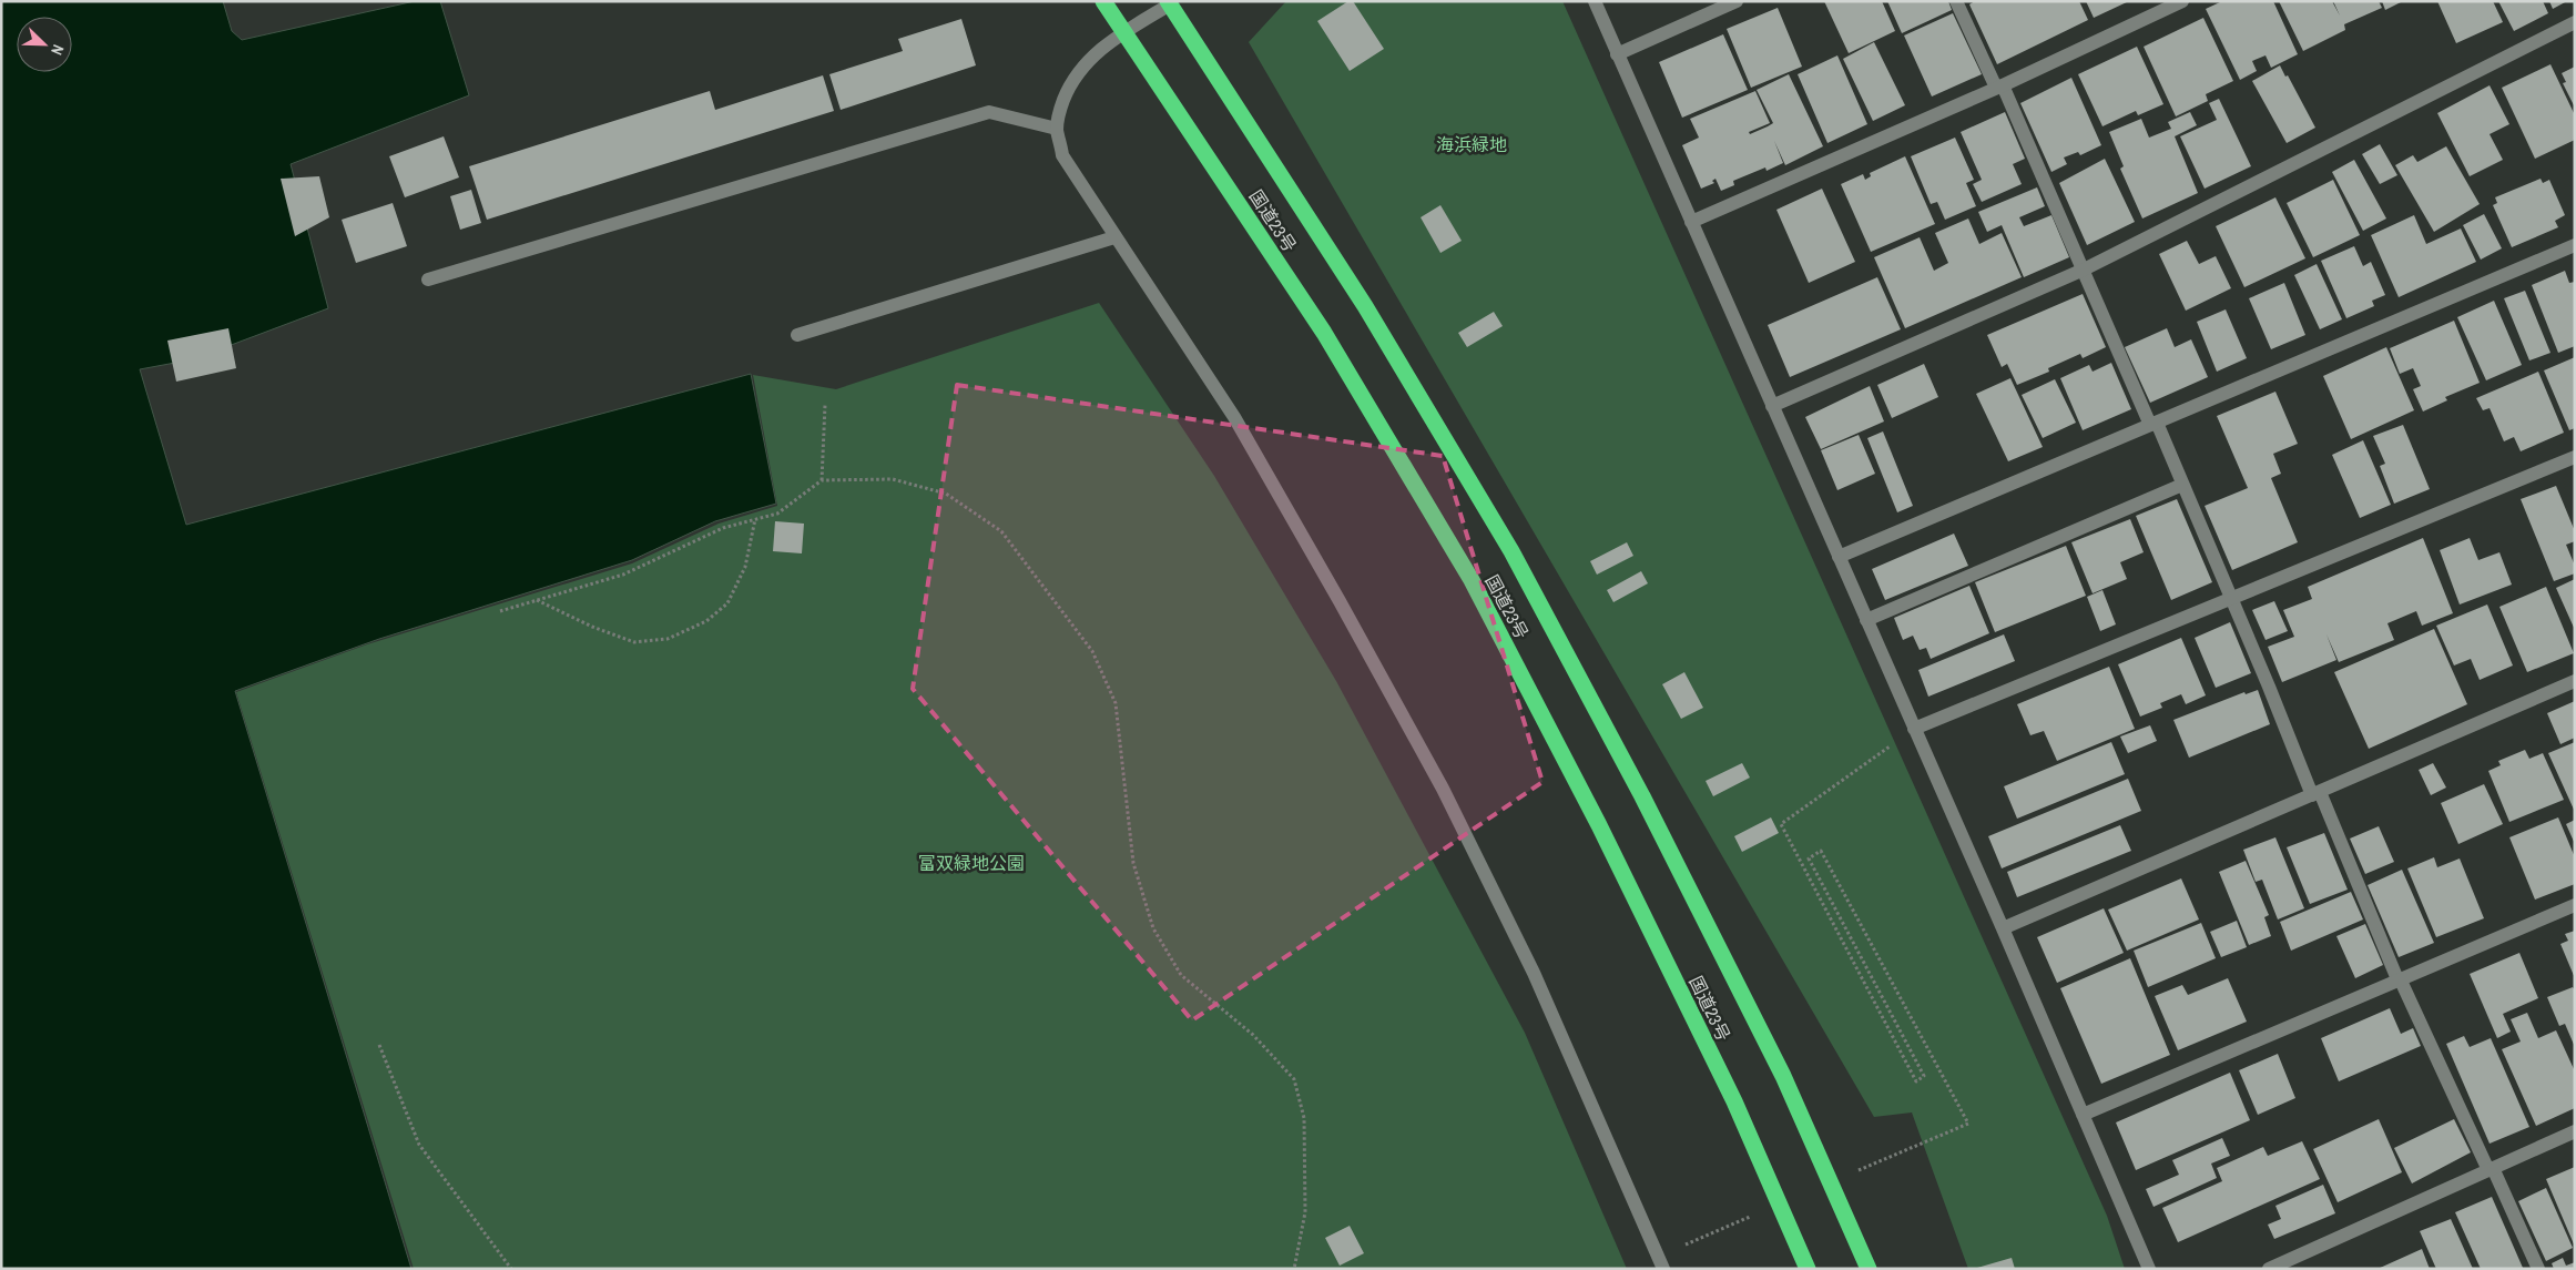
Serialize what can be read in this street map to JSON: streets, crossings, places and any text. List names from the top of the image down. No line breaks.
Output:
{"streets":{"highway":["国道23号"]},"parks":["海浜緑地","富双緑地公園"],"north":"bottom right"}
